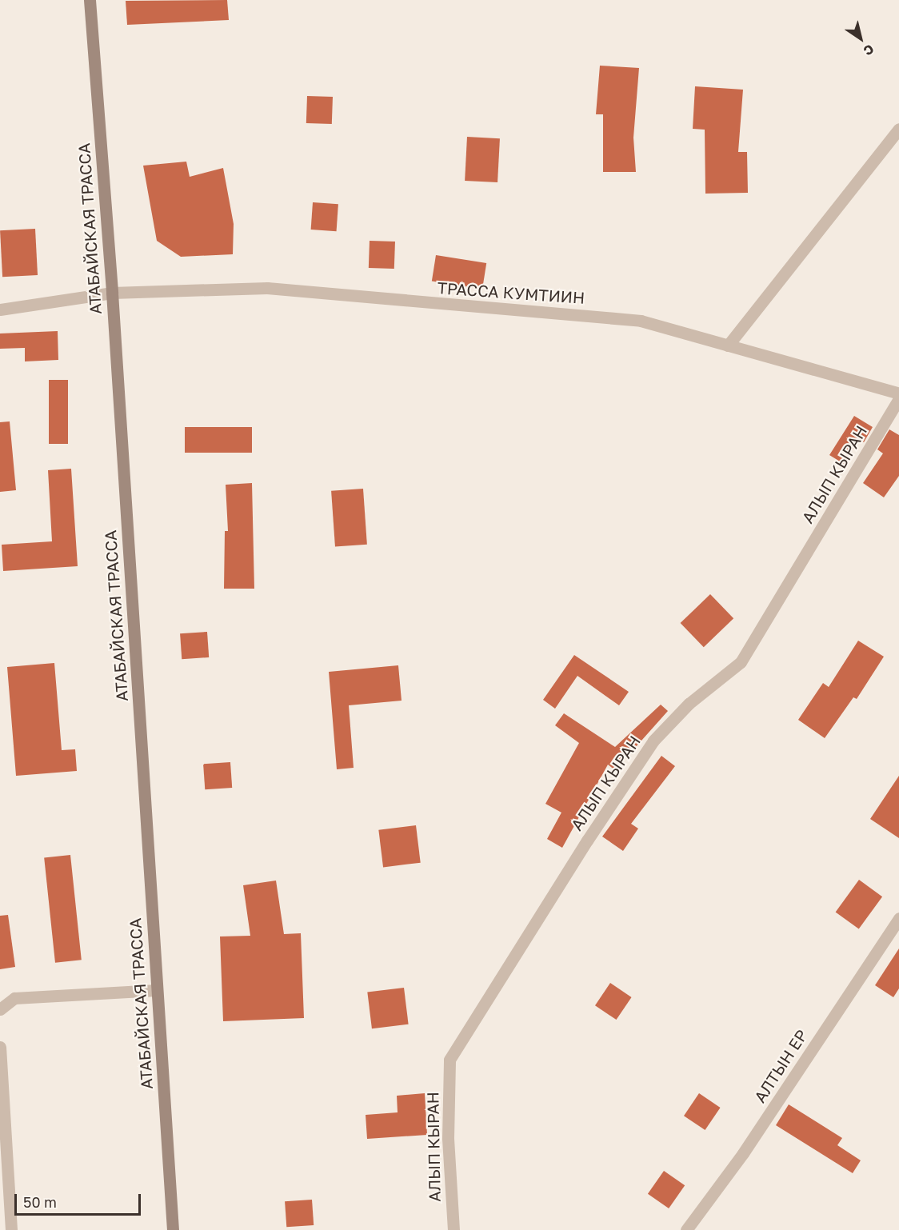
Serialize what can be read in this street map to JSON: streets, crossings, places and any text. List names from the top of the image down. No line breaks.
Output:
{"streets":{"main road":["АТАБАЙСКАЯ ТРАССА"],"street":["ТРАССА КУМТИИН","АЛЫП КЫРАН","АЛТЫН ЕР"]},"crossings":[["АТАБАЙСКАЯ ТРАССА","ТРАССА КУМТИИН"]],"scale_bar":"50 m","north":"bottom right"}
